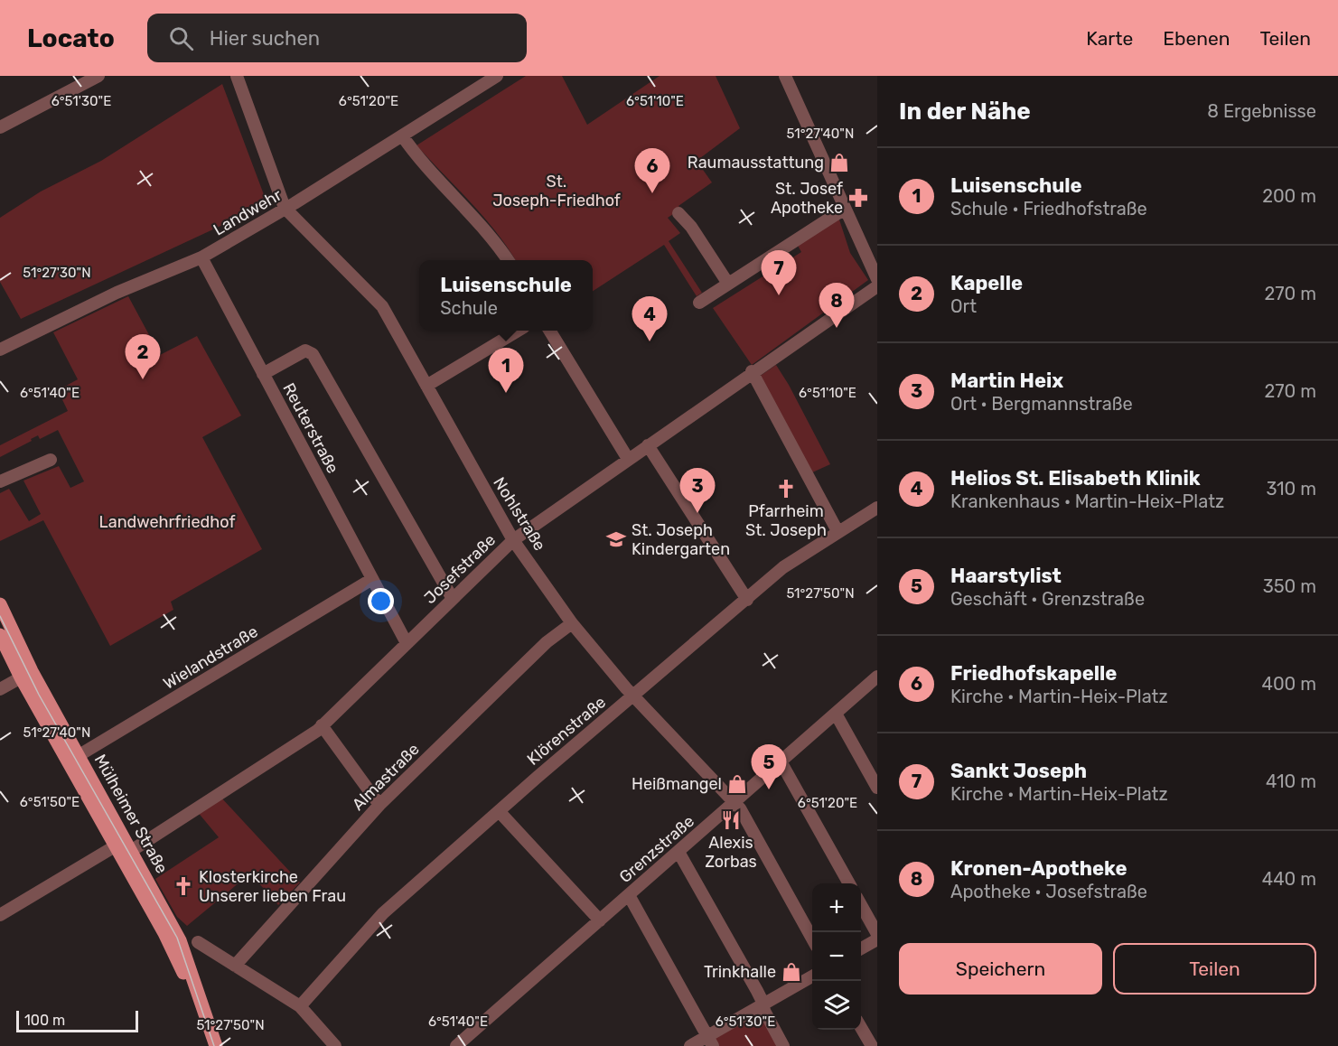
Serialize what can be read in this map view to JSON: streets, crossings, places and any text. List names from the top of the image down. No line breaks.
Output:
{"streets":{"main road":["Mülheimer Straße"],"street":["Landwehr","Reuterstraße","Nohlstraße","Josefstraße","Wielandstraße","Klörenstraße","Almastraße","Grenzstraße"]},"crossings":[["Landwehr","Reuterstraße"],["Landwehr","Nohlstraße"],["Reuterstraße","Josefstraße"],["Reuterstraße","Wielandstraße"],["Nohlstraße","Josefstraße"],["Nohlstraße","Klörenstraße"],["Nohlstraße","Almastraße"],["Nohlstraße","Grenzstraße"],["Josefstraße","Mülheimer Straße"],["Wielandstraße","Mülheimer Straße"]],"parks":["St. Joseph-Friedhof","Landwehrfriedhof"],"places":{"shop":["Raumausstattung","Heißmangel","Trinkhalle"],"pharmacy":["St. Josef Apotheke"],"church":["Pfarrheim St. Joseph","Klosterkirche Unserer lieben Frau"],"school or university":["St. Joseph Kindergarten"],"restaurant":["Alexis Zorbas"]},"scale_bar":"100 m","page":{"header":"Locato","search":"Hier suchen","nav":["Karte","Ebenen","Teilen"],"heading":["In der Nähe","8 Ergebnisse"],"list":[{"mark":"1","name":"Luisenschule","note":"Schule · Friedhofstraße","value":"200 m"},{"mark":"2","name":"Kapelle","note":"Ort","value":"270 m"},{"mark":"3","name":"Martin Heix","note":"Ort · Bergmannstraße","value":"270 m"},{"mark":"4","name":"Helios St. Elisabeth Klinik","note":"Krankenhaus · Martin-Heix-Platz","value":"310 m"},{"mark":"5","name":"Haarstylist","note":"Geschäft · Grenzstraße","value":"350 m"},{"mark":"6","name":"Friedhofskapelle","note":"Kirche · Martin-Heix-Platz","value":"400 m"},{"mark":"7","name":"Sankt Joseph","note":"Kirche · Martin-Heix-Platz","value":"410 m"},{"mark":"8","name":"Kronen-Apotheke","note":"Apotheke · Josefstraße","value":"440 m"}],"pins":["6","7","8","4","2","1","3","5"],"popup":["Luisenschule","Schule"],"map_buttons":["+","−"],"buttons":["Speichern","Teilen"],"scale":"100 m"},"coordinates":["6°51'20\"E","6°51'10\"E","6°51'30\"E","51°27'40\"N","51°27'30\"N","6°51'40\"E","51°27'50\"N","6°51'50\"E"]}
